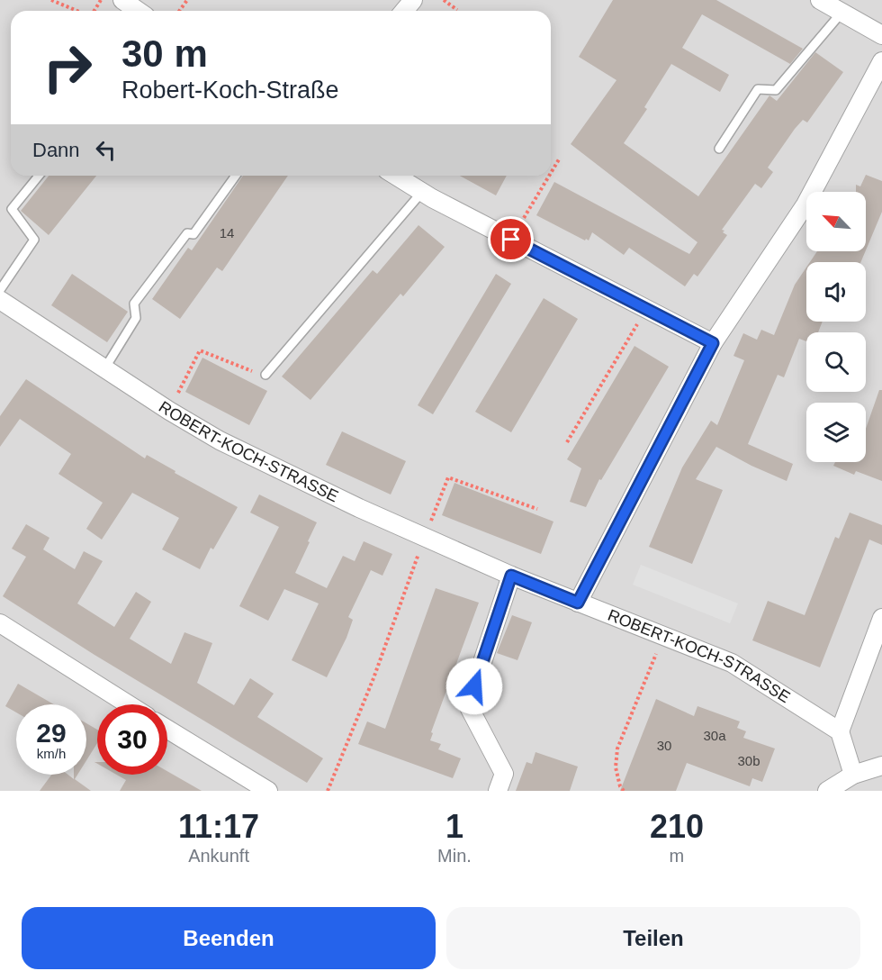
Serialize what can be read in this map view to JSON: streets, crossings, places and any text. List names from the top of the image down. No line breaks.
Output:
{"streets":{"street":["ROBERT-KOCH-STRASSE"]},"house_numbers":["14","30a","30","30b"],"north":"top left","page":{"turn":["30 m","Robert-Koch-Straße"],"then":"Dann","speed":"29 km/h","limit":"30","eta":["11:17","Ankunft","1","Min.","210","m"],"buttons":["Beenden","Teilen"]}}
